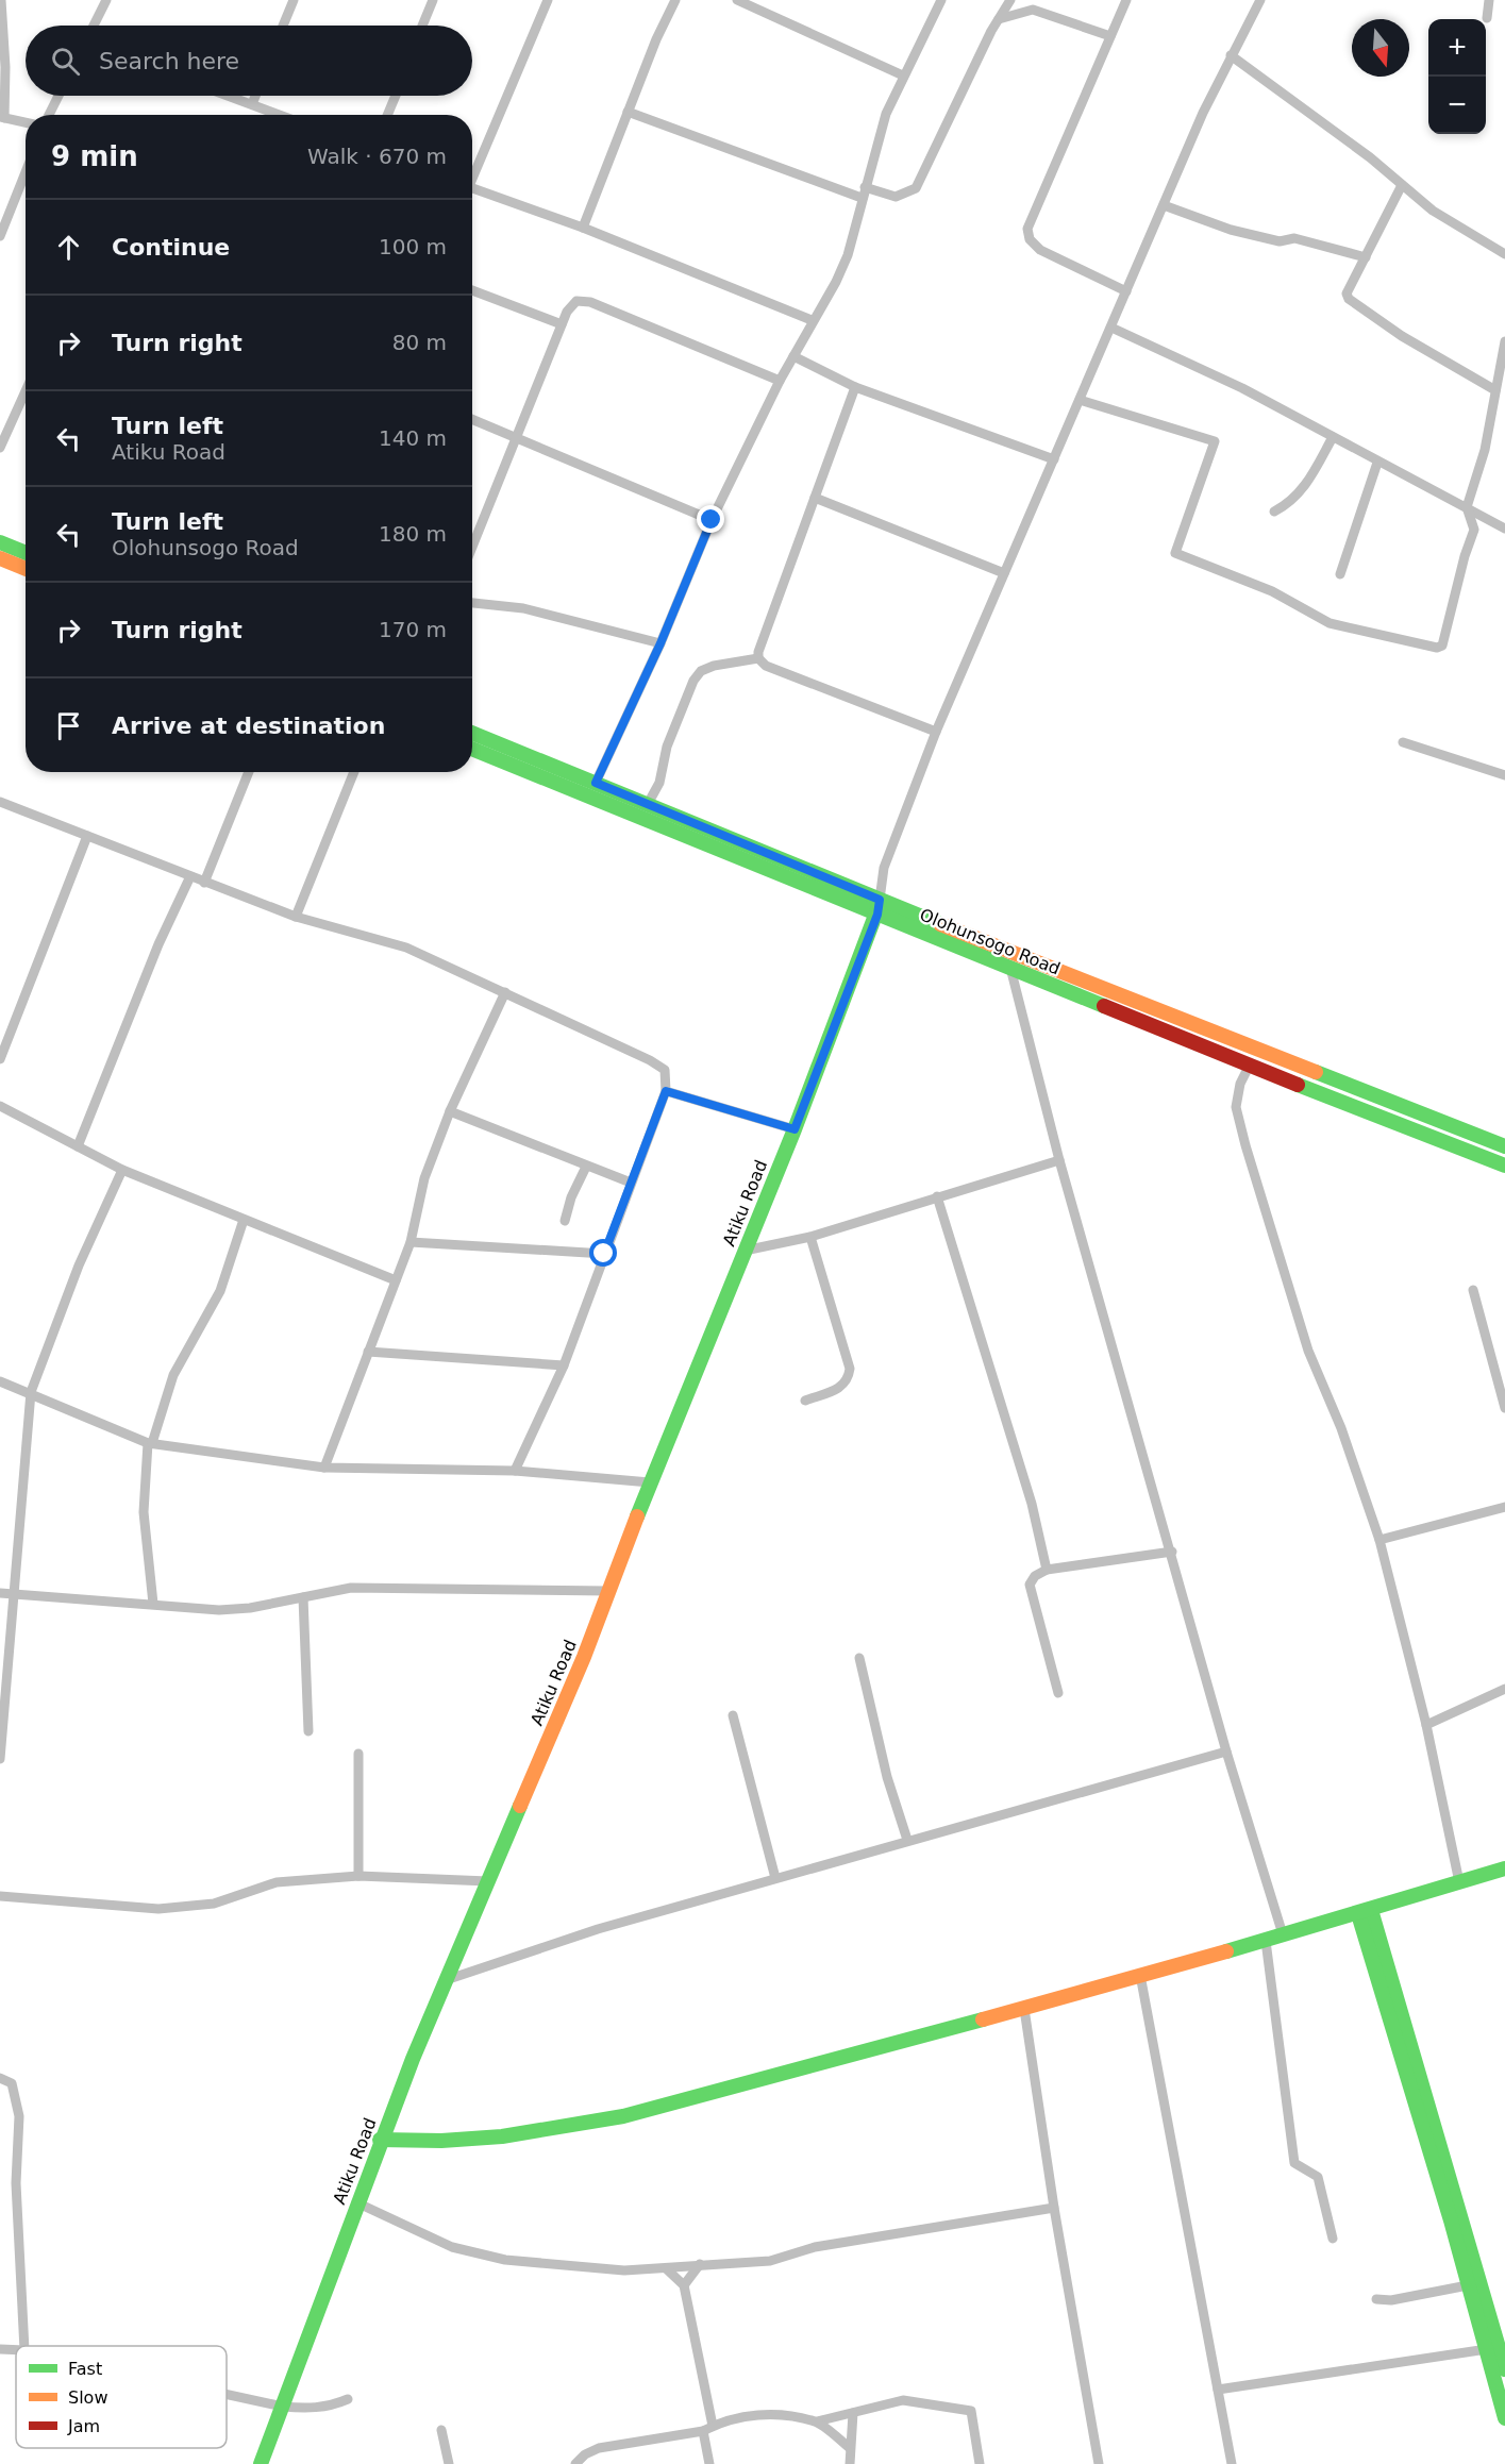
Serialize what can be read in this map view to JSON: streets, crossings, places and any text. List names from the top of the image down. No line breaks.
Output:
{"streets":{"street":["Olohunsogo Road","Atiku Road"]},"crossings":[["Olohunsogo Road","Atiku Road"]],"legend":["Fast","Slow","Jam"],"north":"bottom","page":{"map_buttons":["+","−"],"search":"Search here","heading":["9 min","Walk · 670 m"],"list":[["Continue","100 m"],["Turn right","80 m"],["Turn left","Atiku Road","140 m"],["Turn left","Olohunsogo Road","180 m"],["Turn right","170 m"],"Arrive at destination"]}}
